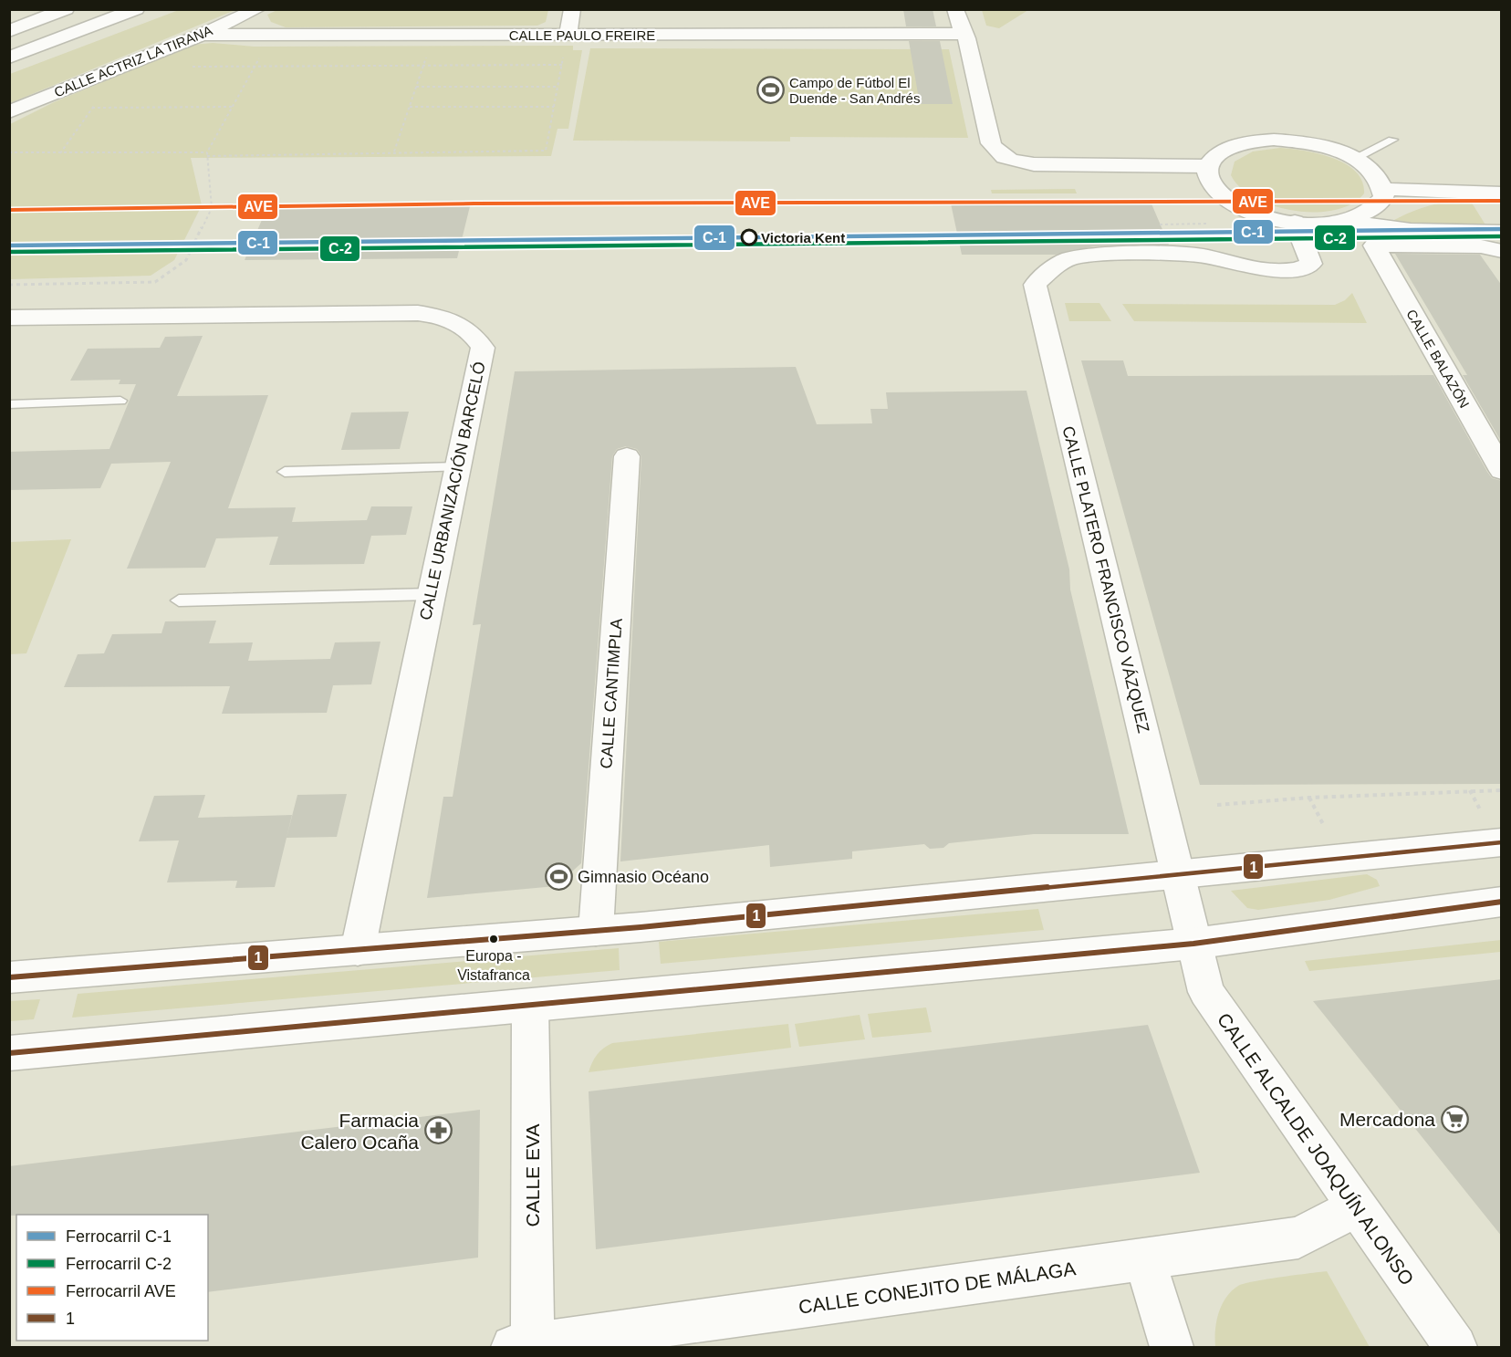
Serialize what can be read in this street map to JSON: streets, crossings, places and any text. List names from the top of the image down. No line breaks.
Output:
{"streets":{"main road":["CALLE PAULO FREIRE","CALLE ACTRIZ LA TIRANA","CALLE BALAZÓN","CALLE URBANIZACIÓN BARCELÓ","CALLE PLATERO FRANCISCO VÁZQUEZ","CALLE CANTIMPLA","CALLE ALCALDE JOAQUÍN ALONSO","CALLE EVA","CALLE CONEJITO DE MÁLAGA"]},"crossings":[["CALLE PAULO FREIRE","CALLE ACTRIZ LA TIRANA"],["CALLE PLATERO FRANCISCO VÁZQUEZ","CALLE ALCALDE JOAQUÍN ALONSO"],["CALLE ALCALDE JOAQUÍN ALONSO","CALLE CONEJITO DE MÁLAGA"],["CALLE EVA","CALLE CONEJITO DE MÁLAGA"]],"places":{"sports":["Campo de Fútbol El Duende - San Andrés","Gimnasio Océano"],"other":["Victoria Kent","Europa - Vistafranca"],"supermarket":["Mercadona"],"pharmacy":["Farmacia Calero Ocaña"]},"lines":["rail line AVE","rail line C-1","rail line C-2","transit line 1"],"legend":["Ferrocarril C-1","Ferrocarril C-2","Ferrocarril AVE","1"]}
